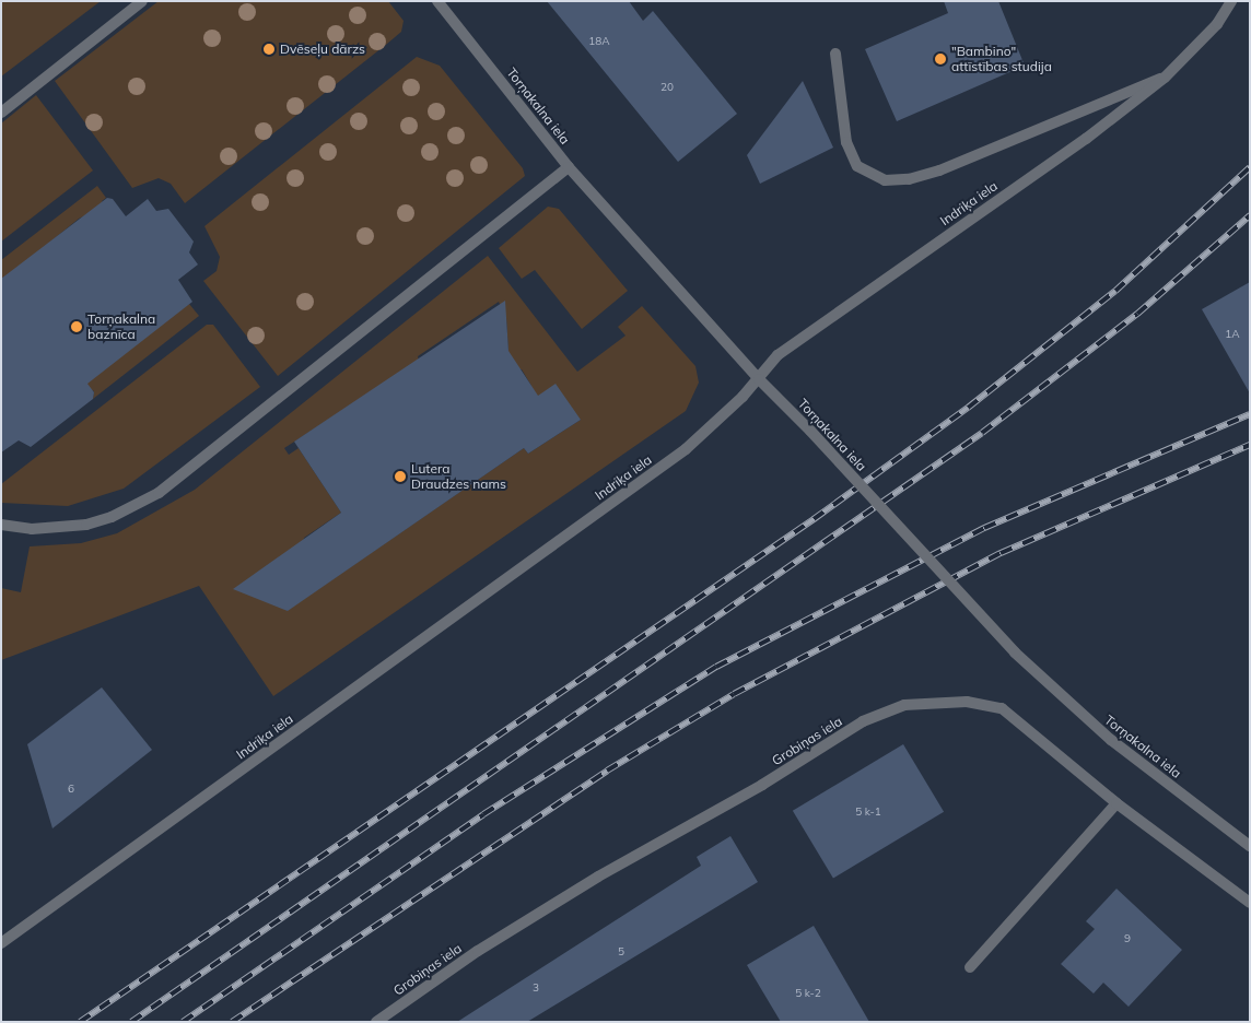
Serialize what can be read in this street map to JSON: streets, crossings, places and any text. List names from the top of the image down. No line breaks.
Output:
{"streets":{"street":["Torņakalna iela","Indriķa iela","Grobiņas iela"]},"crossings":[["Torņakalna iela","Indriķa iela"]],"places":["Dvēseļu dārzs","\"Bambino\" attīstības studija","Torņakalna baznīca","Lutera Draudzes nams"],"house_numbers":["18A","20","1A","6","5 k-1","9","5","3","5 k-2"]}
